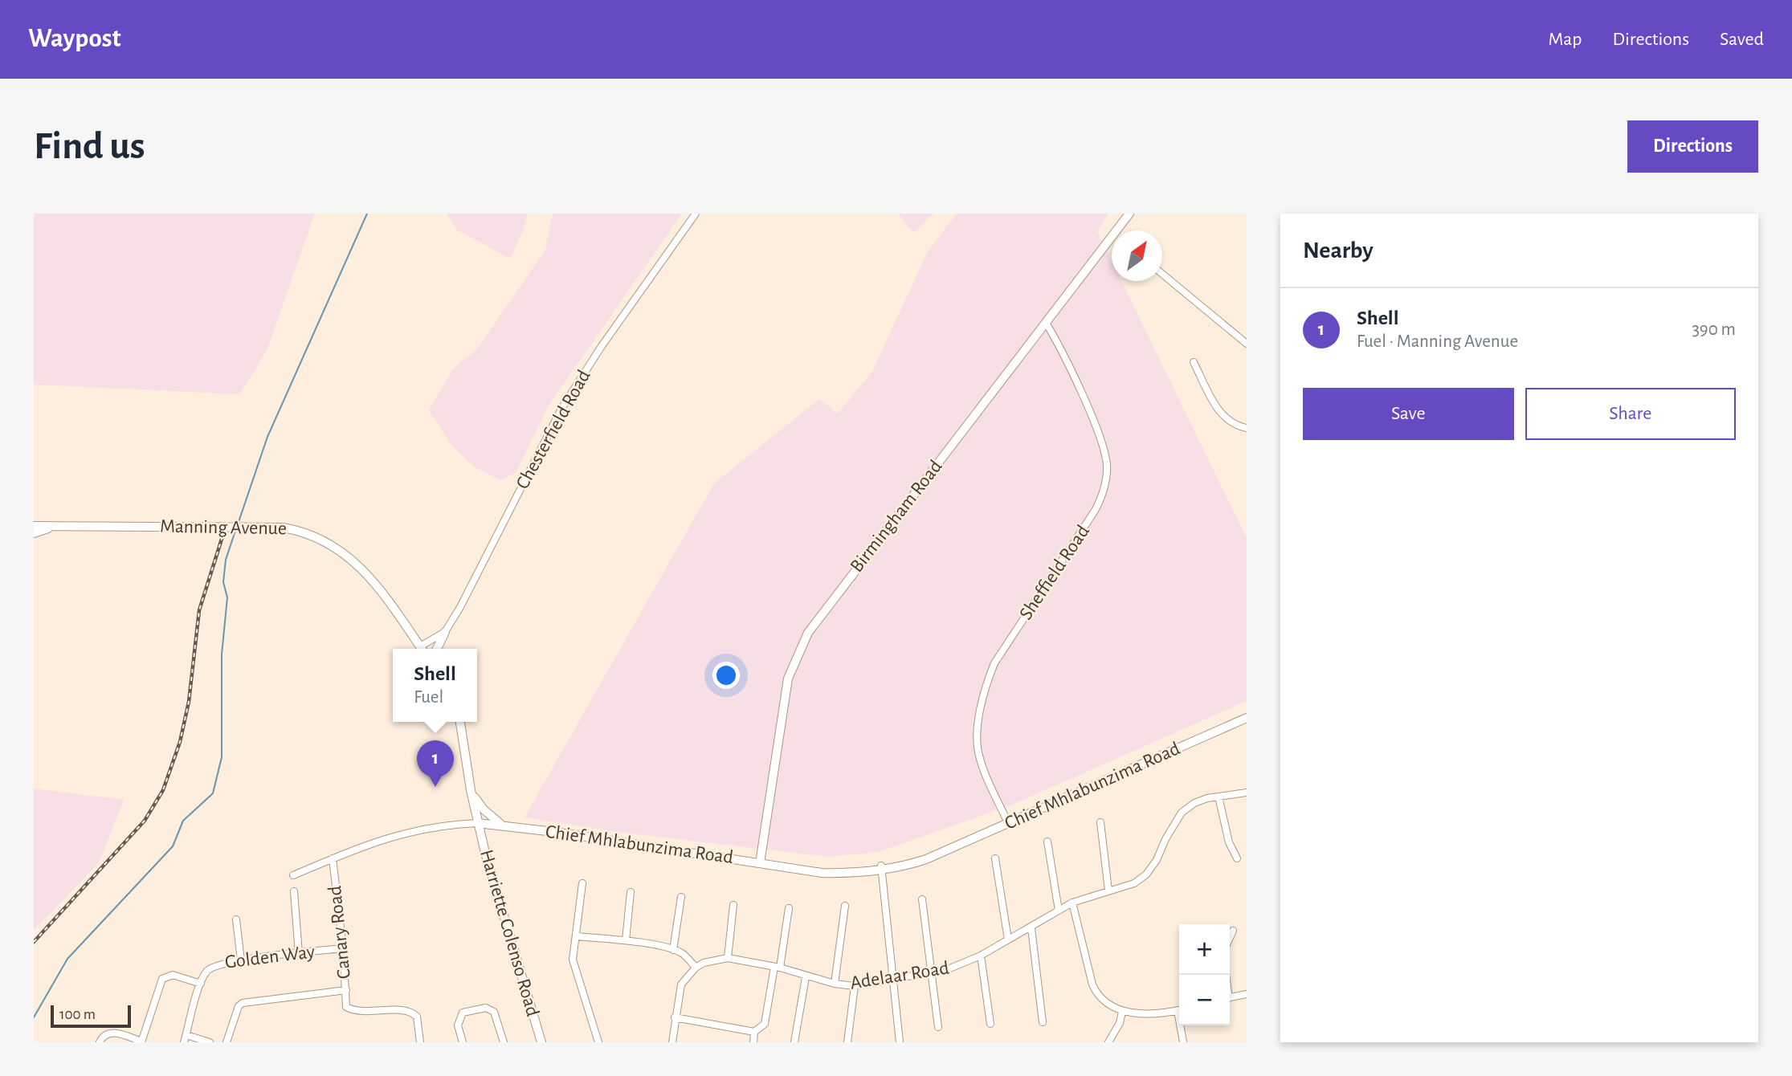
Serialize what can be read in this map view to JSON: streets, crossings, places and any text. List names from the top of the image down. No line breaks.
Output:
{"streets":{"main road":["Birmingham Road","Manning Avenue","Chief Mhlabunzima Road","Harriette Colenso Road"],"street":["Chesterfield Road","Sheffield Road","Canary Road","Golden Way","Adelaar Road"]},"crossings":[["Birmingham Road","Sheffield Road"],["Birmingham Road","Chief Mhlabunzima Road"],["Sheffield Road","Chief Mhlabunzima Road"],["Chief Mhlabunzima Road","Harriette Colenso Road"],["Canary Road","Golden Way"]],"scale_bar":"100 m","north":"top right","page":{"header":"Waypost","nav":["Map","Directions","Saved"],"buttons":["Directions",["Save","Share"]],"title":"Find us","heading":"Nearby","list":[{"mark":"1","name":"Shell","note":"Fuel · Manning Avenue","value":"390 m"}],"popup":["Shell","Fuel"],"pins":"1","map_buttons":["+","−"],"scale":"100 m"}}
